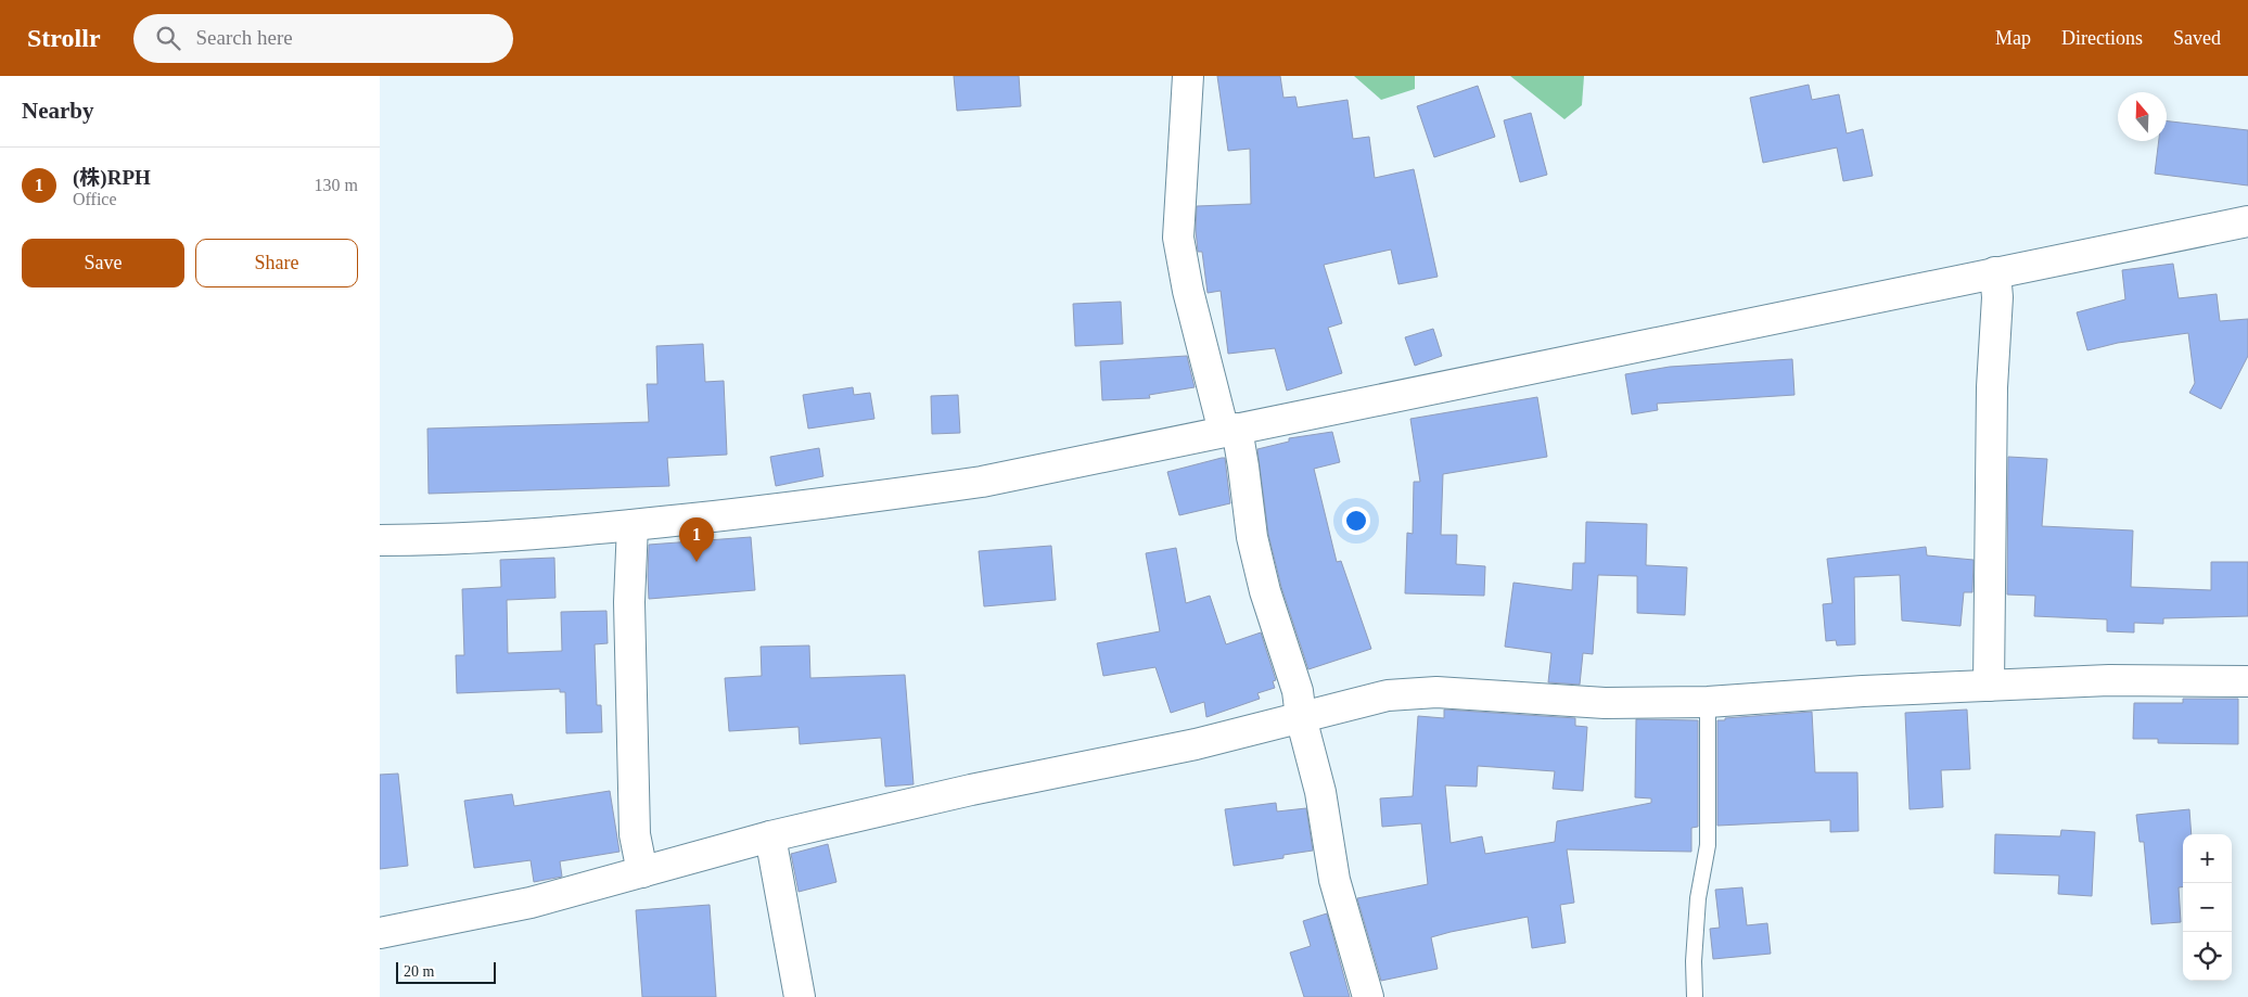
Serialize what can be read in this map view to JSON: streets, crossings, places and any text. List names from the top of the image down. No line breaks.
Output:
{"scale_bar":"20 m","north":"top","page":{"header":"Strollr","search":"Search here","nav":["Map","Directions","Saved"],"heading":"Nearby","list":[{"mark":"1","name":"(株)RPH","note":"Office","value":"130 m"}],"buttons":["Save","Share"],"pins":"1","map_buttons":["+","−"],"scale":"20 m"}}
